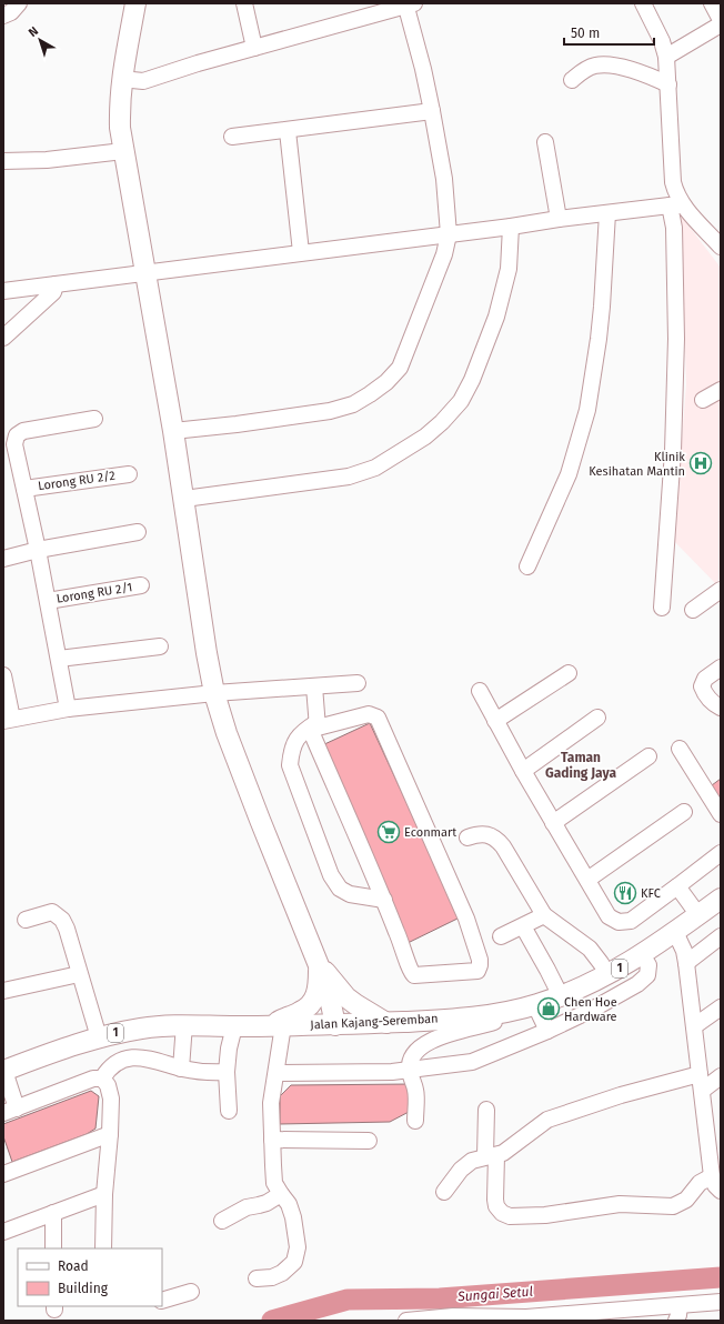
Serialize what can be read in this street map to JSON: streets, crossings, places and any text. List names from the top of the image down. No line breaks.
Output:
{"streets":{"main road":["1","Jalan Kajang-Seremban"],"street":["Lorong RU 2/2","Lorong RU 2/1"]},"districts":["Taman Gading Jaya"],"water":["Sungai Setul"],"places":{"hospital":["Klinik Kesihatan Mantin"],"supermarket":["Econmart"],"restaurant":["KFC"],"shop":["Chen Hoe Hardware"]},"legend":["Road","Building"],"scale_bar":"50 m","north":"top left"}
